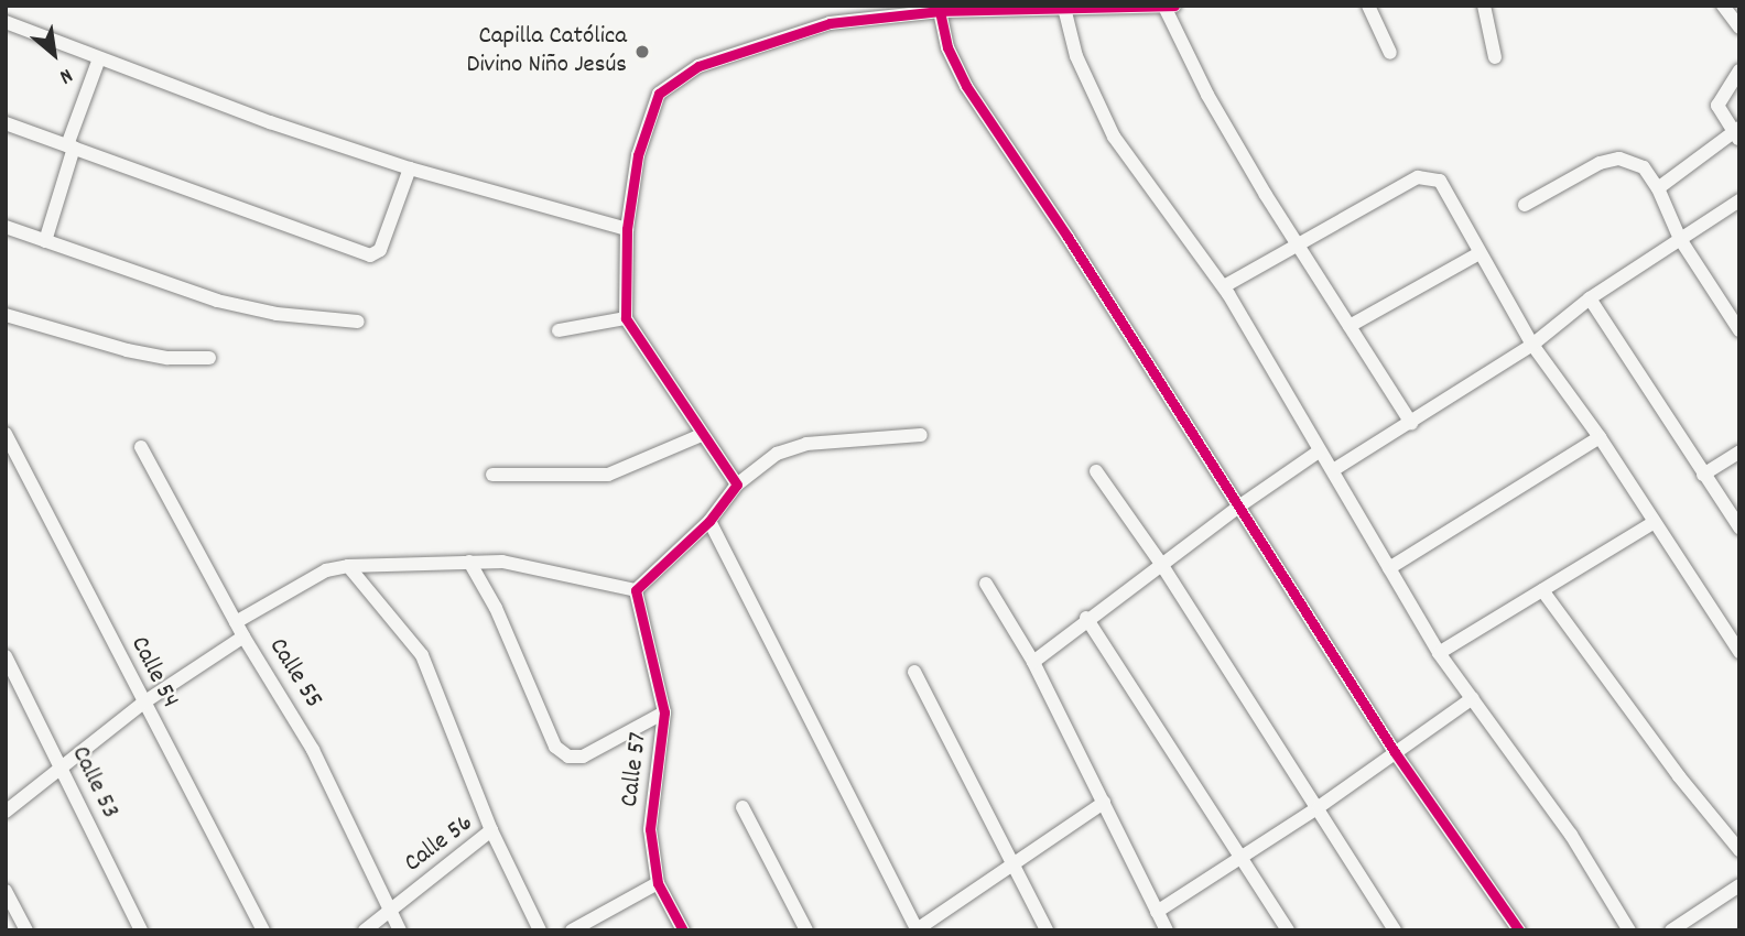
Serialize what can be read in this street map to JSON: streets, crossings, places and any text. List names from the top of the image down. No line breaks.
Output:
{"streets":{"street":["Calle 54","Calle 55","Calle 57","Calle 53","Calle 56"]},"crossings":[["Calle 55","Calle 56"]],"places":["Capilla Católica Divino Niño Jesús"],"north":"bottom right"}
